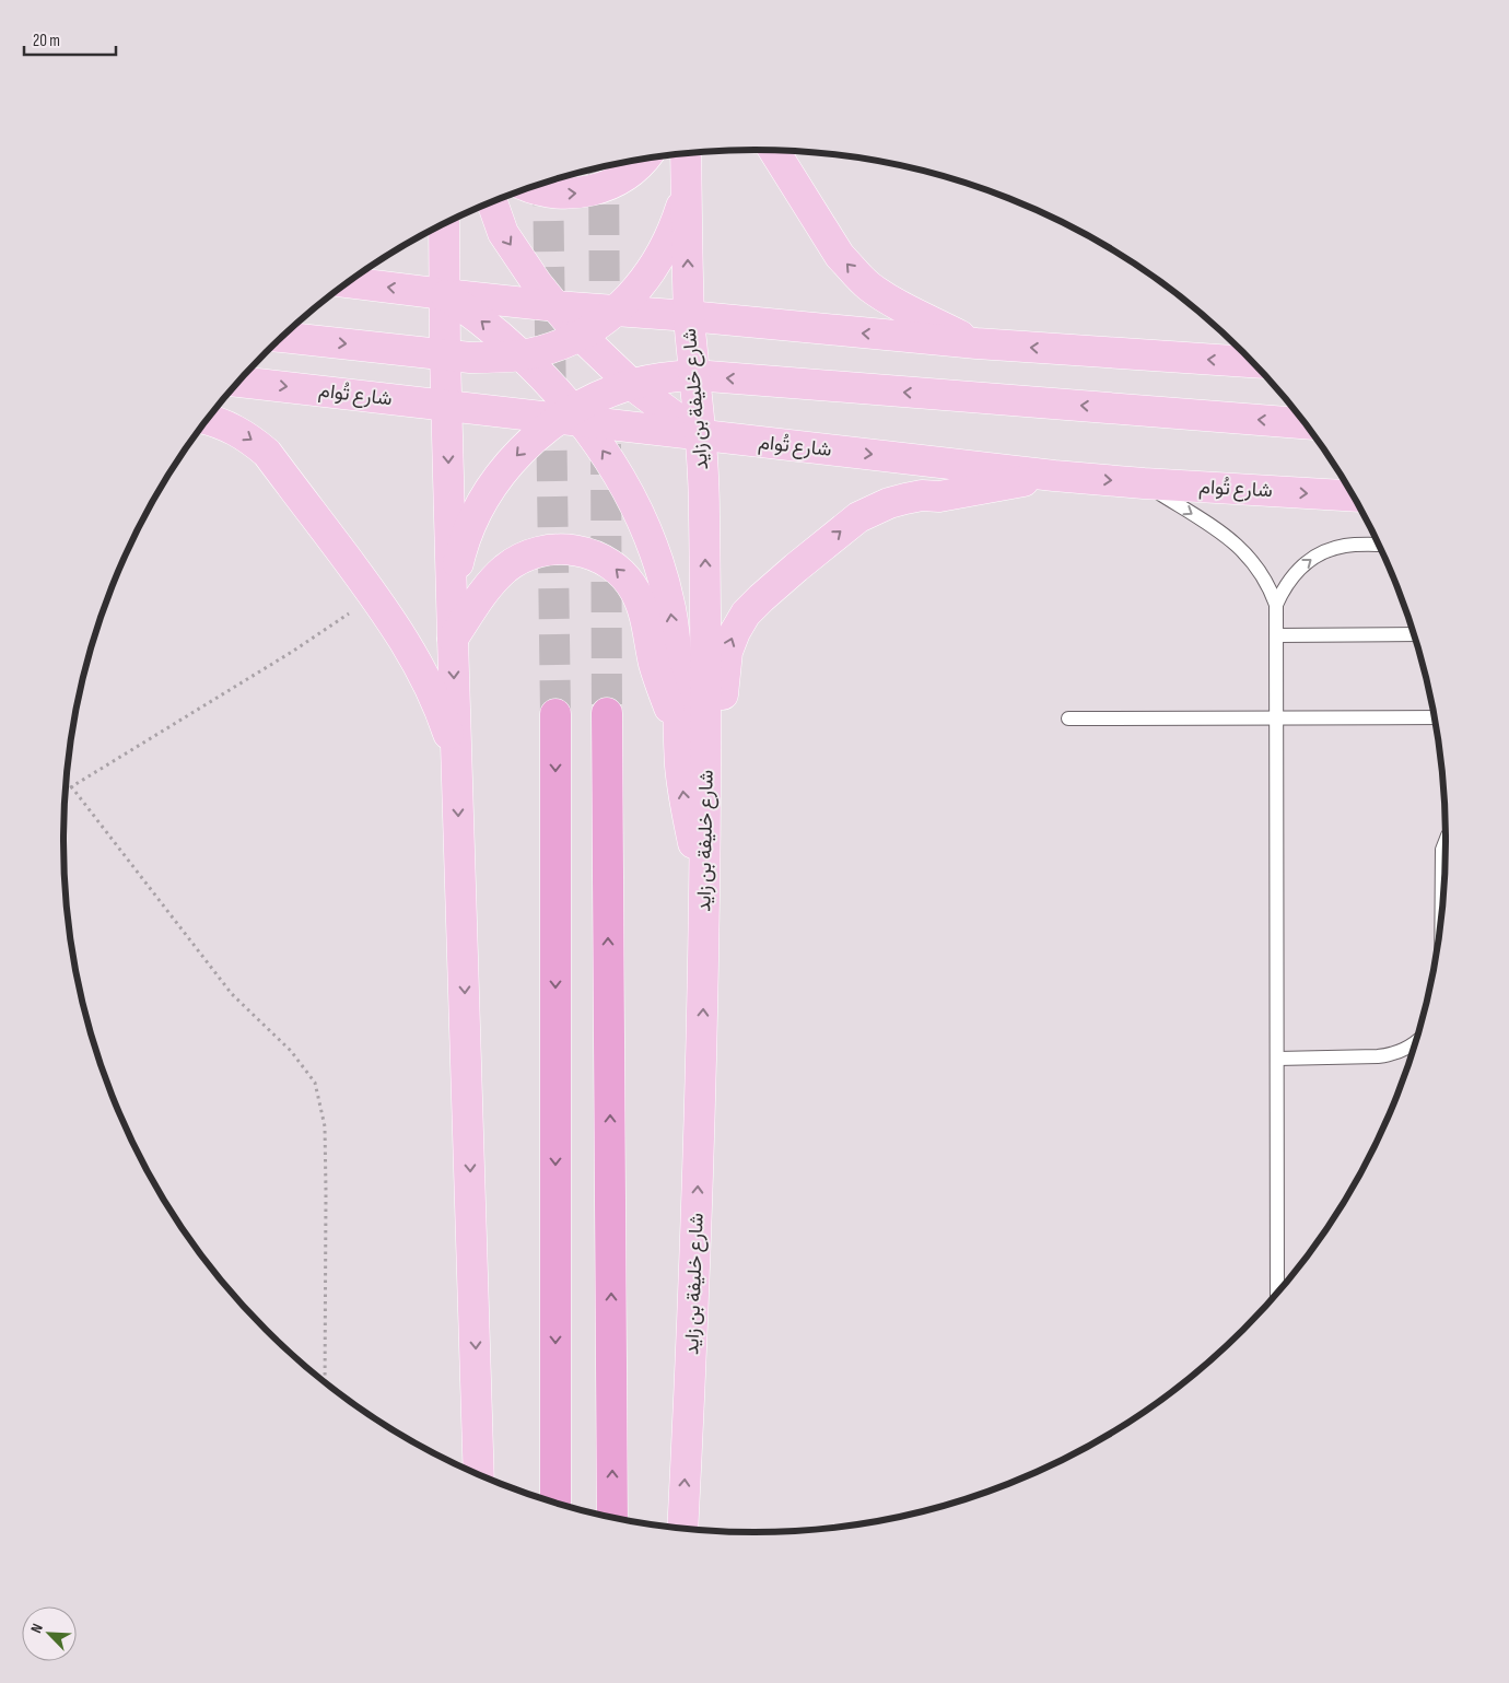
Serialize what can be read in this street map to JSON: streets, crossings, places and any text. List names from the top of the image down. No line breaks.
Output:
{"streets":{"main road":["شارع تُوام","شارع خليفة بن زايد"]},"crossings":[["شارع تُوام","شارع خليفة بن زايد"]],"scale_bar":"20 m","north":"top left"}
